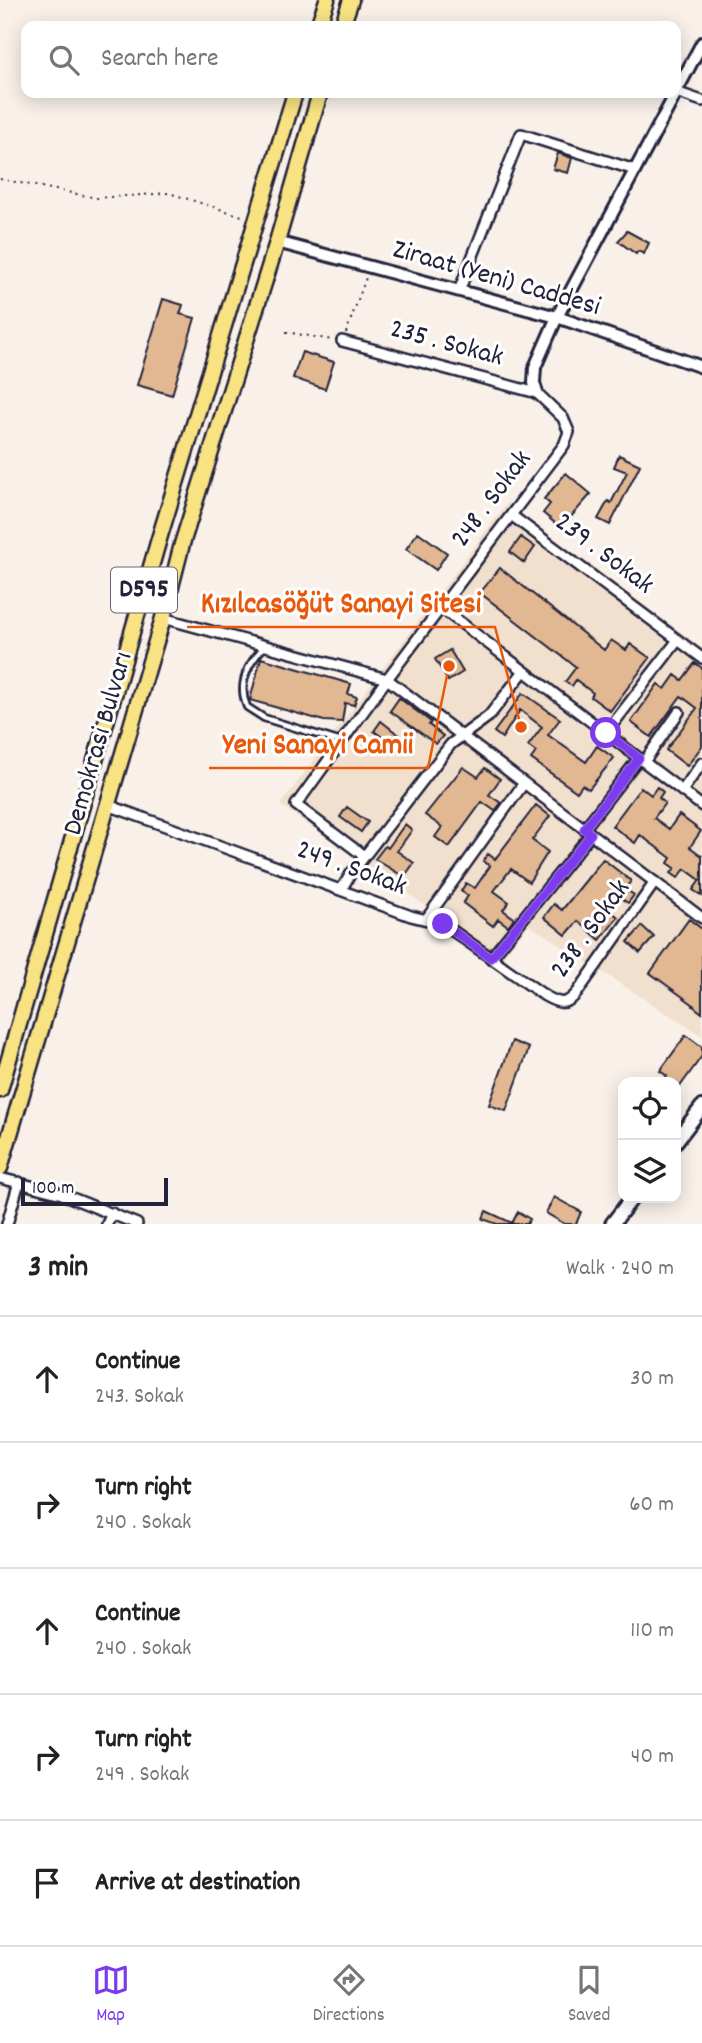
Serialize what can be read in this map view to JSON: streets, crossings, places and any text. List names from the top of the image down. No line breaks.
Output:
{"streets":{"highway":["D595","Demokrasi Bulvarı"],"street":["Ziraat (Yeni) Caddesi","235 . Sokak","248 . Sokak","239 . Sokak","249 . Sokak","238 . Sokak"]},"crossings":[["Ziraat (Yeni) Caddesi","Demokrasi Bulvarı"],["235 . Sokak","248 . Sokak"],["248 . Sokak","239 . Sokak"],["Demokrasi Bulvarı","249 . Sokak"],["249 . Sokak","238 . Sokak"]],"places":["Yeni Sanayi Camii","Kızılcasöğüt Sanayi Sitesi"],"scale_bar":"100 m","page":{"search":"Search here","scale":"100 m","heading":["3 min","Walk · 240 m"],"list":[["Continue","243. Sokak","30 m"],["Turn right","240 . Sokak","60 m"],["Continue","240 . Sokak","110 m"],["Turn right","249 . Sokak","40 m"],"Arrive at destination"],"nav":["Map","Directions","Saved"]}}
